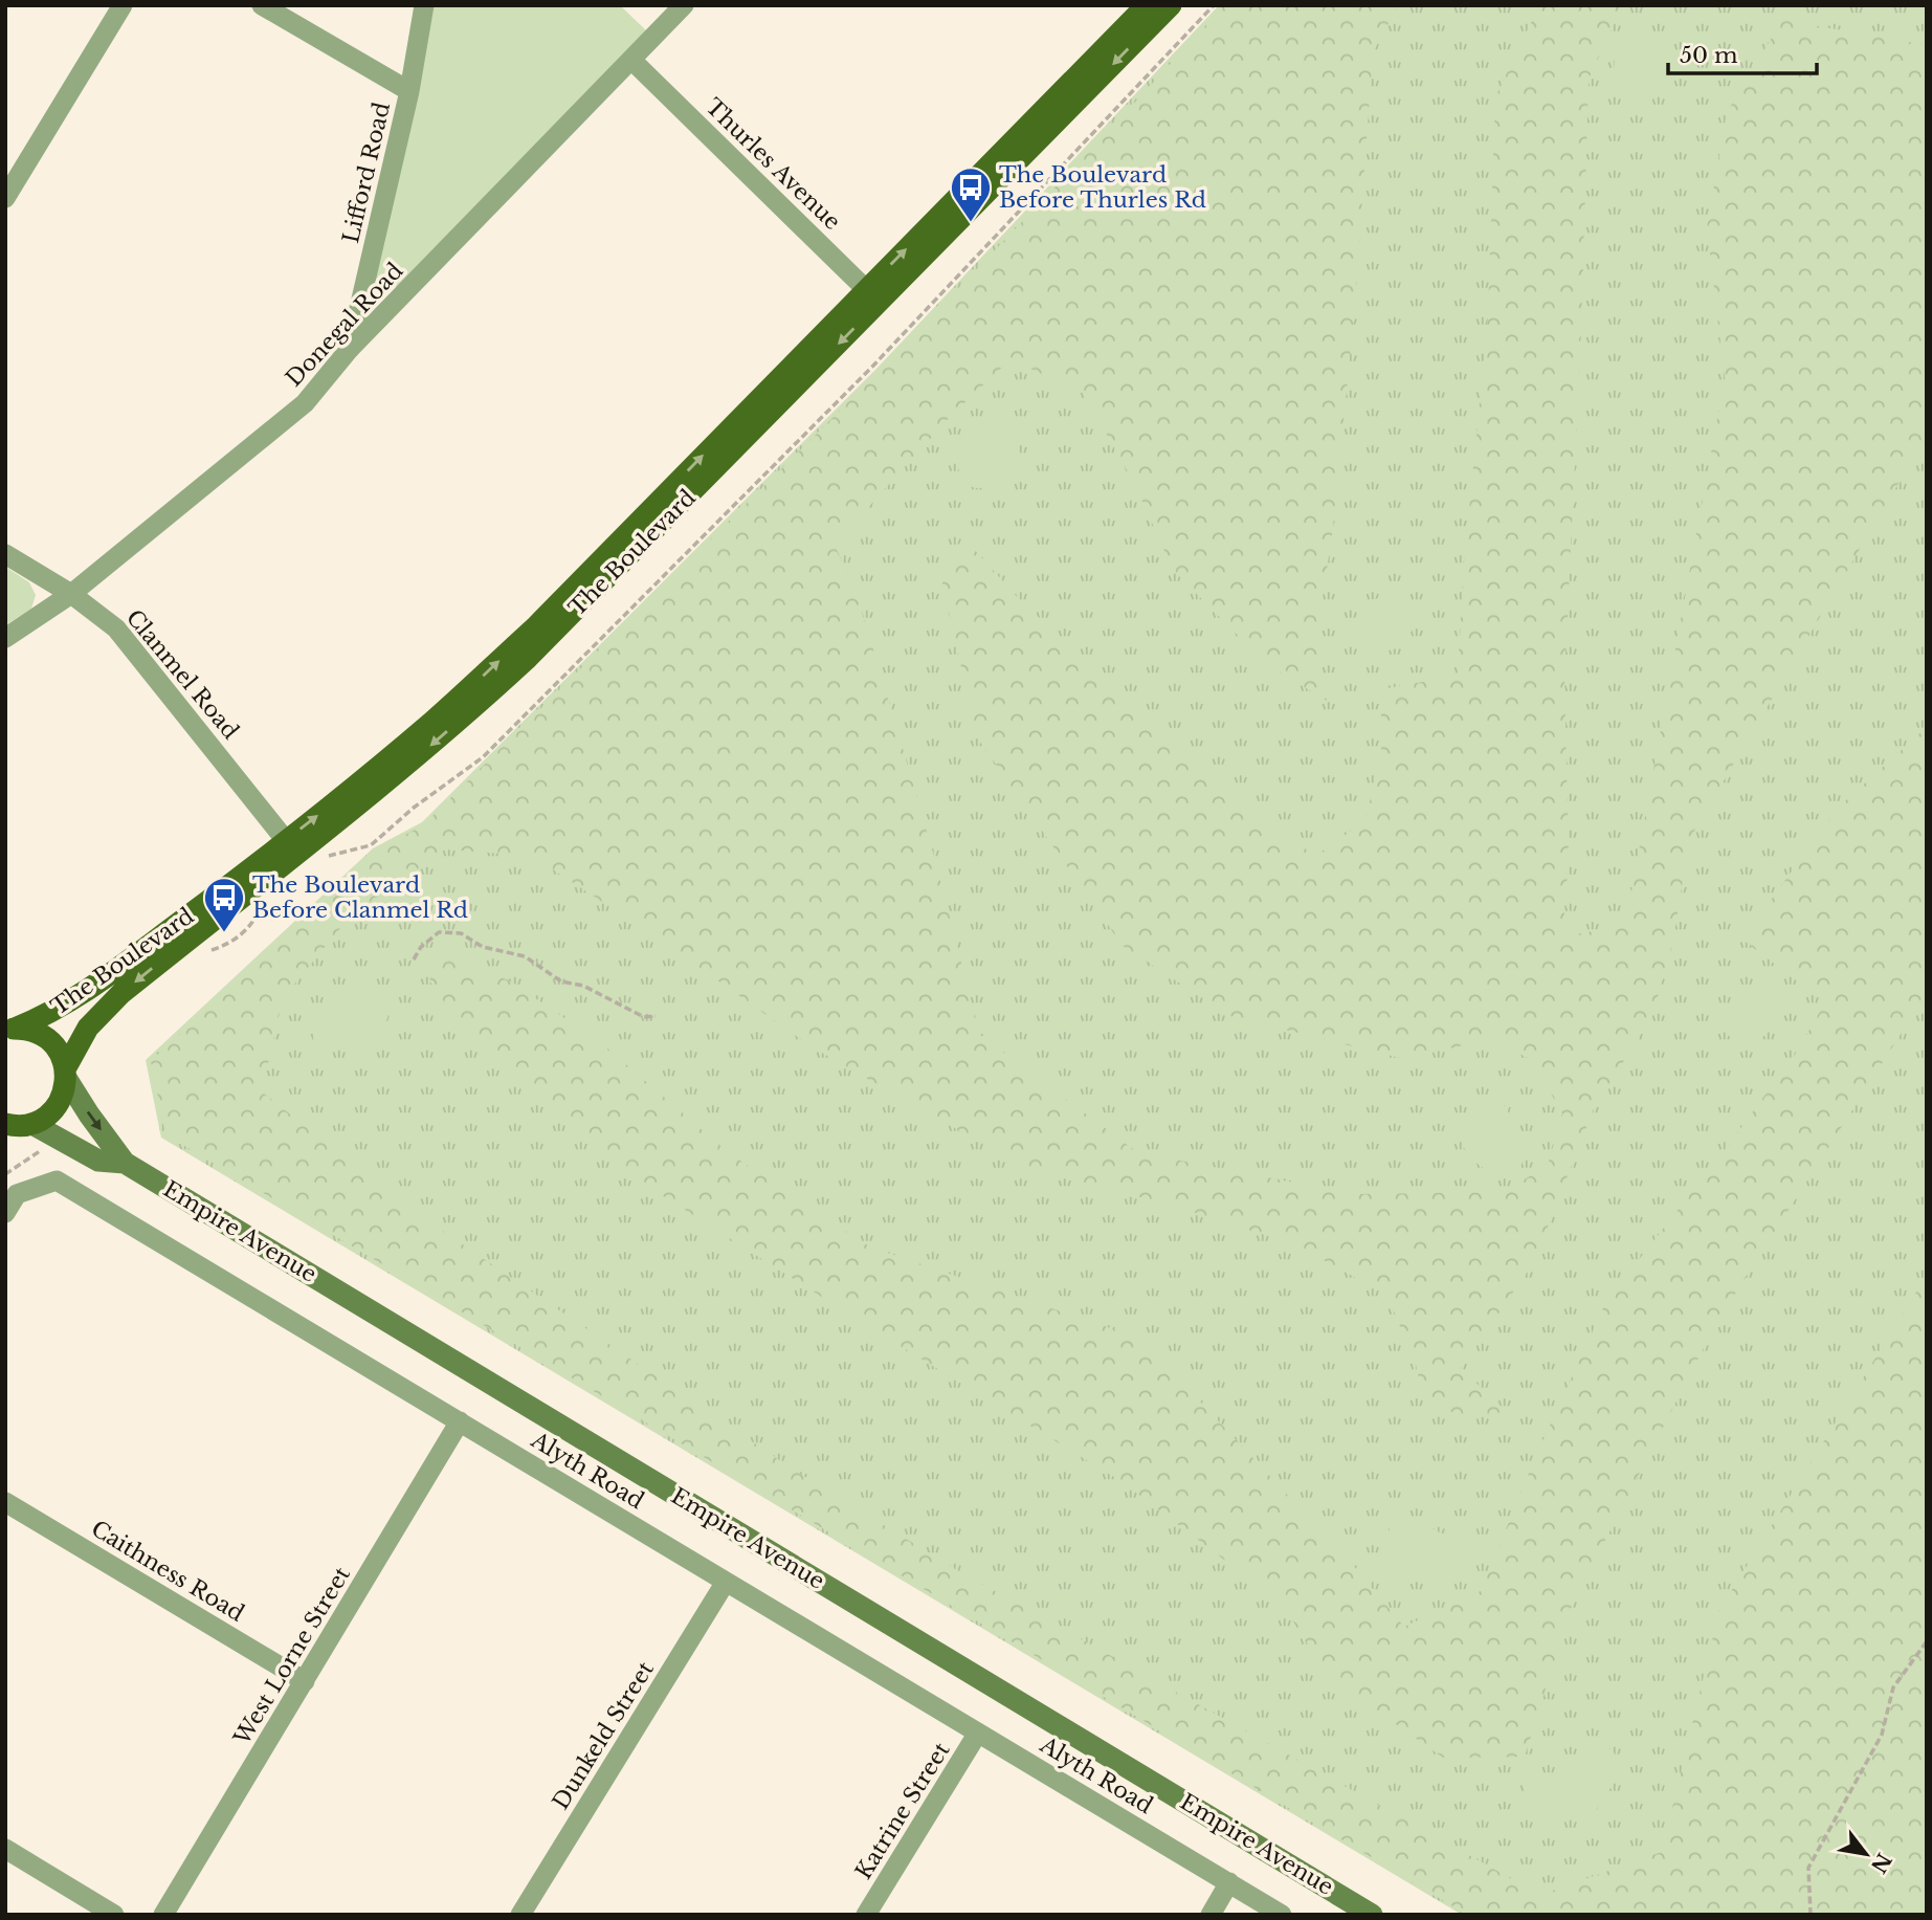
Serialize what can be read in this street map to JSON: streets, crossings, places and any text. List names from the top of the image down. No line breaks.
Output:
{"streets":{"main road":["The Boulevard","Empire Avenue"],"street":["Thurles Avenue","Lifford Road","Donegal Road","Clanmel Road","Alyth Road","Caithness Road","West Lorne Street","Dunkeld Street","Katrine Street"]},"crossings":[["Thurles Avenue","Donegal Road"],["Thurles Avenue","The Boulevard"],["Lifford Road","Donegal Road"],["Donegal Road","Clanmel Road"],["The Boulevard","Clanmel Road"],["The Boulevard","Empire Avenue"],["Alyth Road","West Lorne Street"],["Alyth Road","Dunkeld Street"],["Alyth Road","Katrine Street"],["Caithness Road","West Lorne Street"]],"places":{"bus stop":["The Boulevard Before Thurles Rd","The Boulevard Before Clanmel Rd"]},"scale_bar":"50 m","north":"bottom right"}
